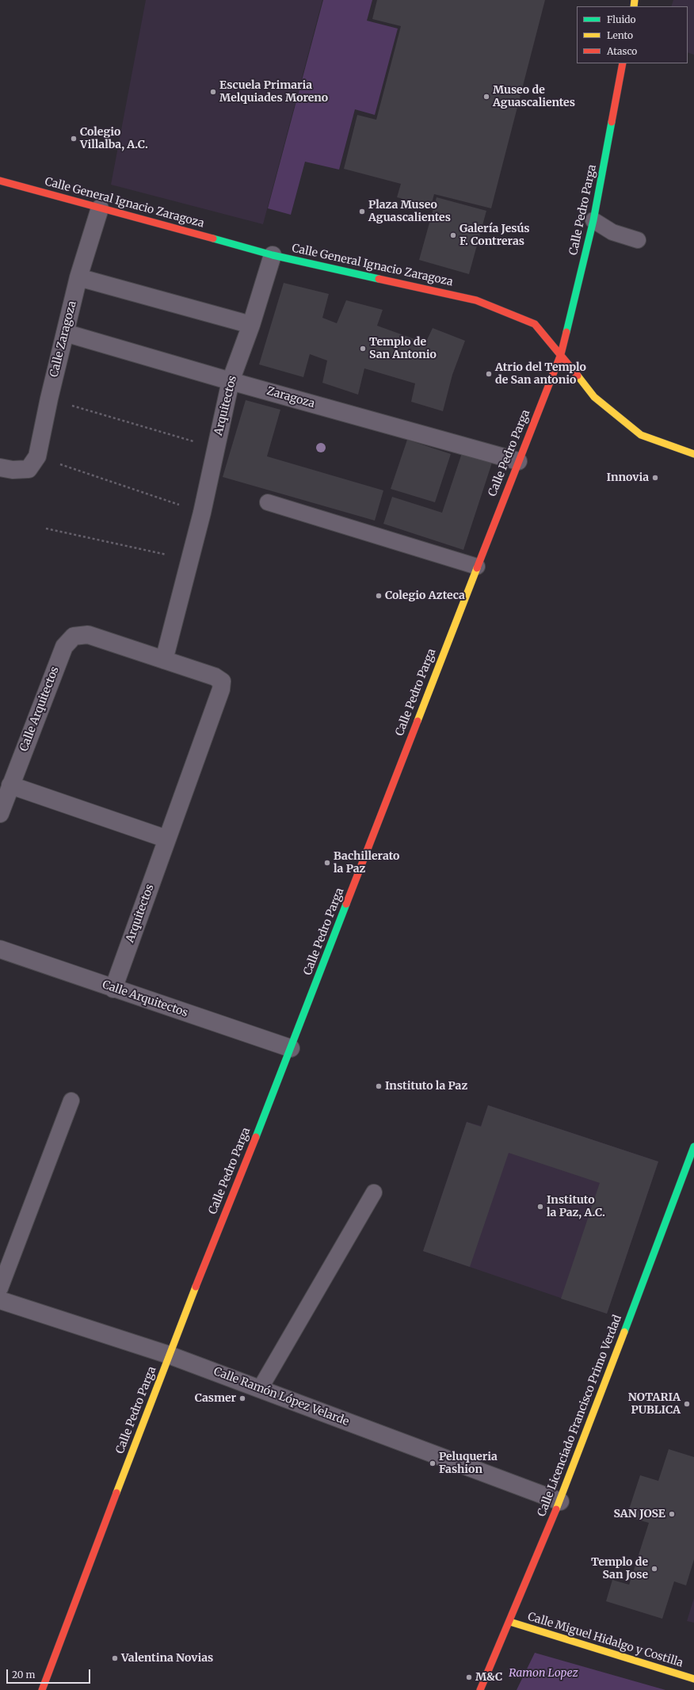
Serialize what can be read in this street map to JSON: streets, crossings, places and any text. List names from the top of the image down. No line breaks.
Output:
{"streets":{"street":["Calle General Ignacio Zaragoza","Calle Pedro Parga","Calle Zaragoza","Zaragoza","Arquitectos","Calle Arquitectos","Calle Ramón López Velarde","Calle Licenciado Francisco Primo Verdad","Calle Miguel Hidalgo y Costilla"]},"crossings":[["Calle General Ignacio Zaragoza","Calle Pedro Parga"],["Calle General Ignacio Zaragoza","Calle Zaragoza"],["Calle General Ignacio Zaragoza","Arquitectos"],["Calle Pedro Parga","Zaragoza"],["Calle Pedro Parga","Calle Arquitectos"],["Calle Pedro Parga","Calle Ramón López Velarde"],["Calle Zaragoza","Zaragoza"],["Zaragoza","Arquitectos"],["Arquitectos","Calle Arquitectos"],["Calle Ramón López Velarde","Calle Licenciado Francisco Primo Verdad"],["Calle Licenciado Francisco Primo Verdad","Calle Miguel Hidalgo y Costilla"]],"parks":["Ramon Lopez"],"places":["Escuela Primaria Melquiades Moreno","Museo de Aguascalientes","Colegio Villalba, A.C.","Plaza Museo Aguascalientes","Galería Jesús F. Contreras","Templo de San Antonio","Atrio del Templo de San antonio","Innovia","Colegio Azteca","Bachillerato la Paz","Instituto la Paz","Instituto la Paz, A.C.","Casmer","NOTARIA PUBLICA","Peluqueria Fashion","SAN JOSE","Templo de San Jose","Valentina Novias","M&C"],"legend":["Fluido","Lento","Atasco"],"scale_bar":"20 m"}
